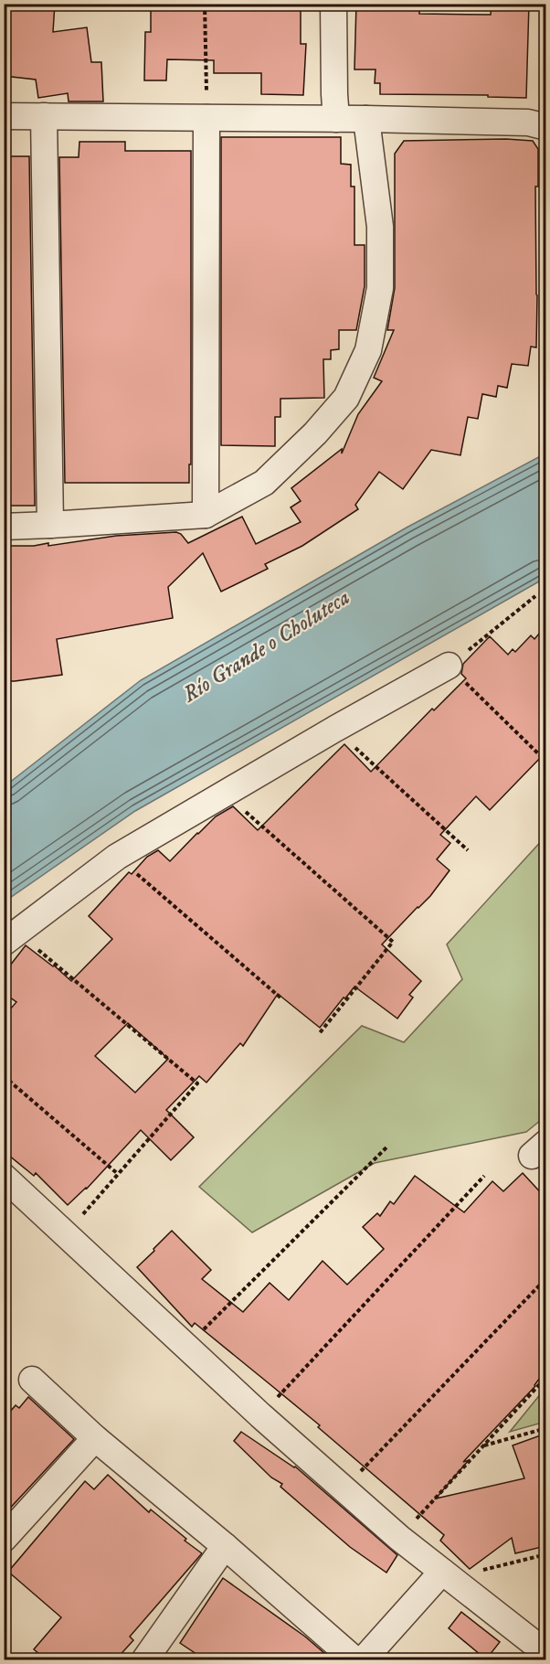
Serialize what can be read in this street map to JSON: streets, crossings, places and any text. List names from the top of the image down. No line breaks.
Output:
{"water":["Río Grande o Choluteca"]}
